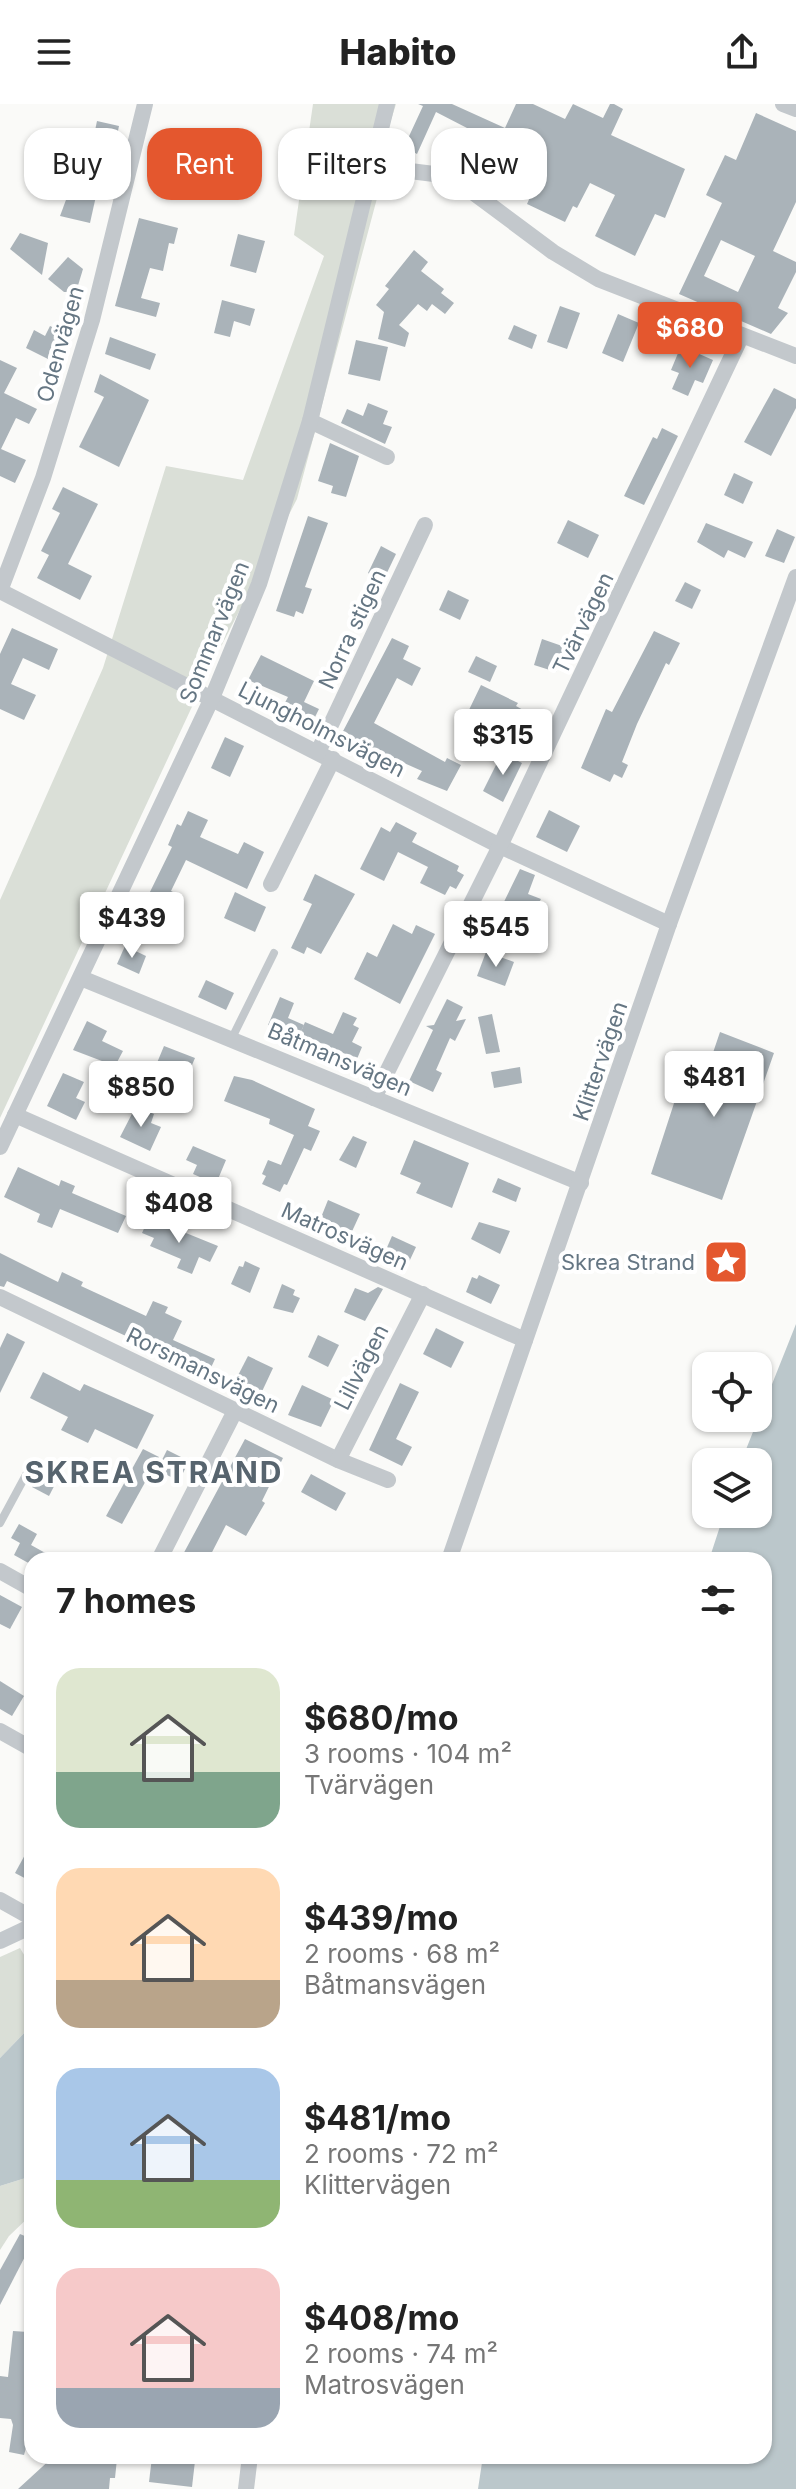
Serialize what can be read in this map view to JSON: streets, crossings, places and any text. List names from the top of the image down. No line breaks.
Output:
{"streets":{"street":["Odenvägen","Tvärvägen","Norra stigen","Sommarvägen","Ljungholmsvägen","Båtmansvägen","Klittervägen","Matrosvägen","Lillvägen","Rorsmansvägen"]},"crossings":[["Odenvägen","Ljungholmsvägen"],["Tvärvägen","Ljungholmsvägen"],["Tvärvägen","Båtmansvägen"],["Norra stigen","Ljungholmsvägen"],["Sommarvägen","Ljungholmsvägen"],["Sommarvägen","Båtmansvägen"],["Sommarvägen","Matrosvägen"],["Ljungholmsvägen","Klittervägen"],["Båtmansvägen","Klittervägen"],["Klittervägen","Matrosvägen"],["Matrosvägen","Lillvägen"],["Lillvägen","Rorsmansvägen"]],"districts":["SKREA STRAND"],"places":{"place":["Skrea Strand"]},"page":{"header":"Habito","chip":["Buy","Rent","Filters","New"],"price":["$680","$315","$439","$545","$481","$850","$408"],"heading":"7 homes","list":[{"name":"$680/mo","note":"3 rooms · 104 m² · Tvärvägen"},{"name":"$439/mo","note":"2 rooms · 68 m² · Båtmansvägen"},{"name":"$481/mo","note":"2 rooms · 72 m² · Klittervägen"},{"name":"$408/mo","note":"2 rooms · 74 m² · Matrosvägen"}]}}
